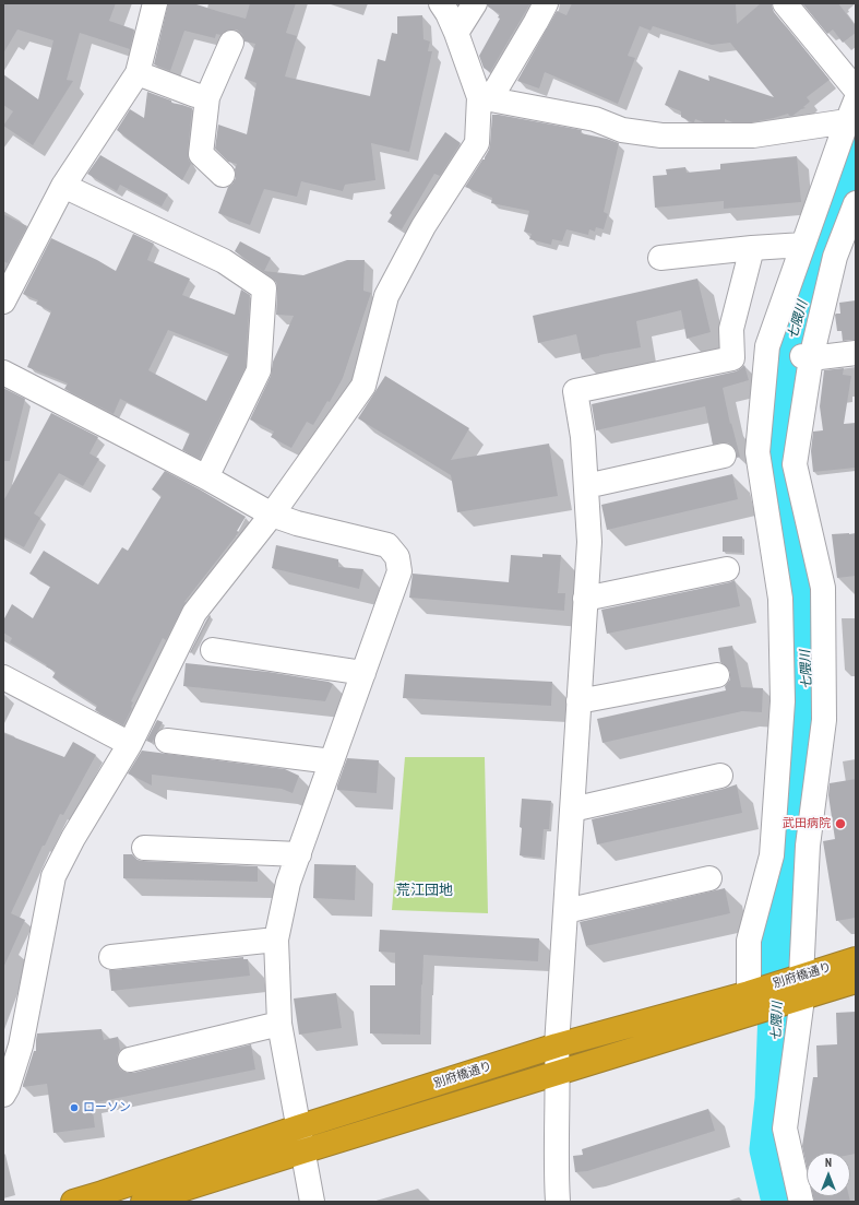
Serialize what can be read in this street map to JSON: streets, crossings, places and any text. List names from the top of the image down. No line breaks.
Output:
{"streets":{"highway":["別府橋通り"]},"districts":["荒江団地"],"water":["七隈川"],"places":["武田病院","ローソン"],"north":"top"}
